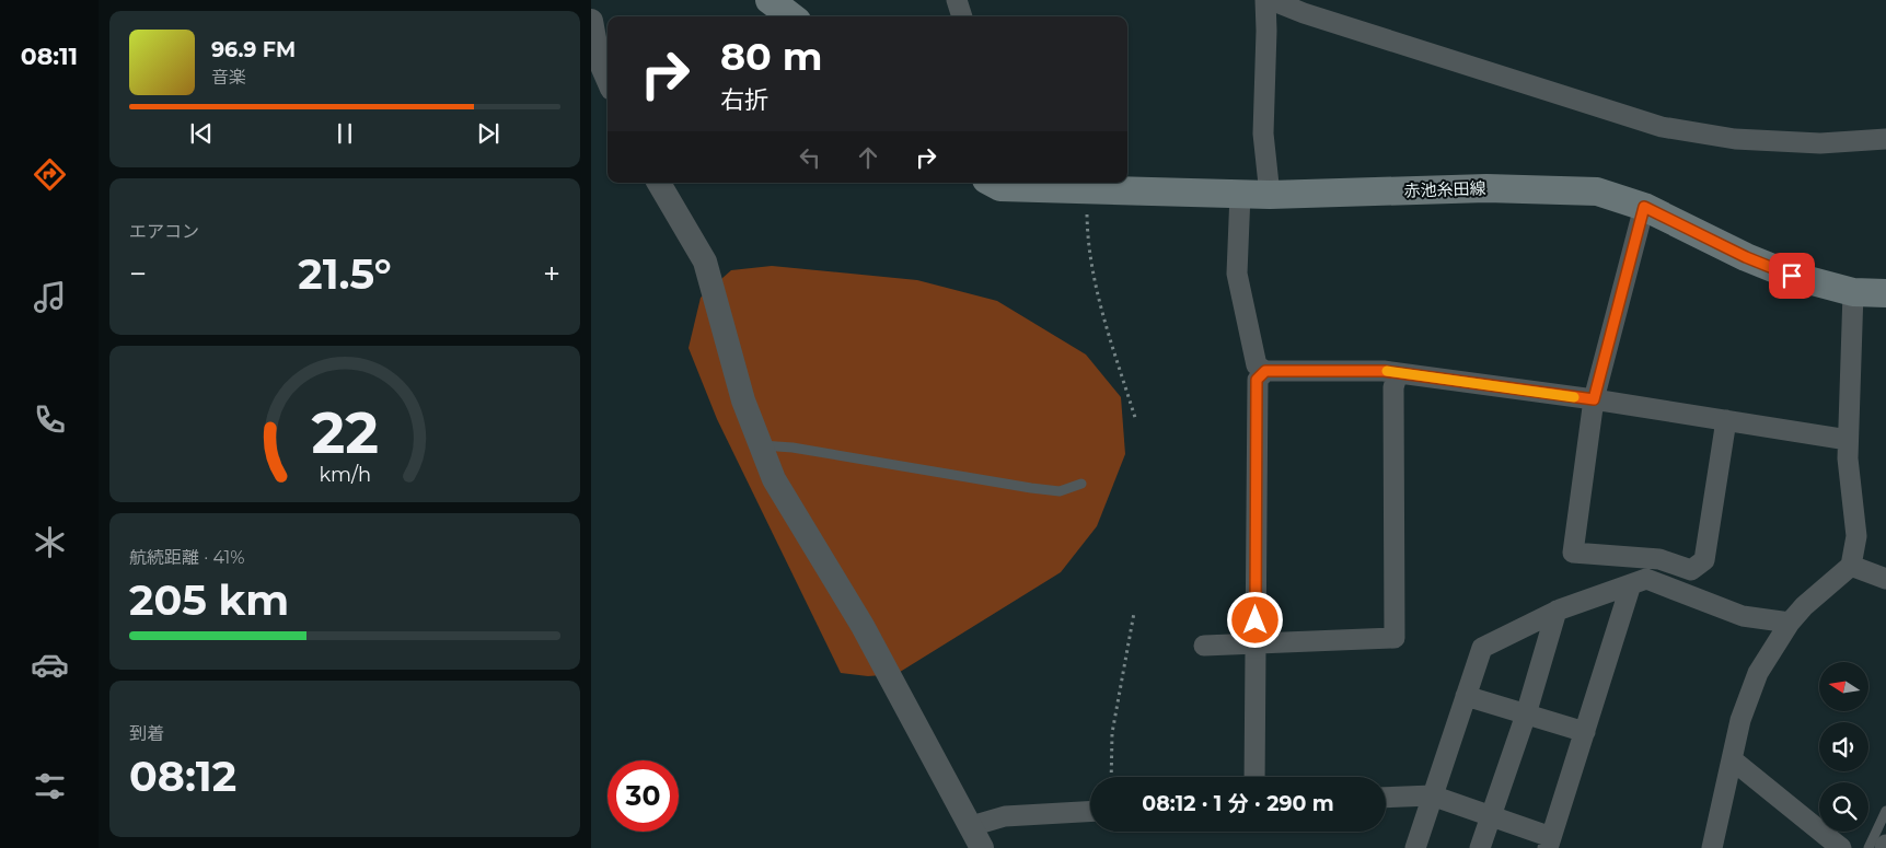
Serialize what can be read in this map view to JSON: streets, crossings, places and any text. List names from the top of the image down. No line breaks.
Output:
{"streets":{"main road":["赤池糸田線"]},"north":"left","page":{"tabs":"08:11","turn":["80 m","右折"],"song":["96.9 FM","音楽"],"tile":["エアコン",["航続距離 · 41%","205 km"],["到着","08:12"]],"heat":["−","21.5°","+"],"limit":"30","trip":"08:12 · 1 分 · 290 m","gauge":["22","km/h"]}}
